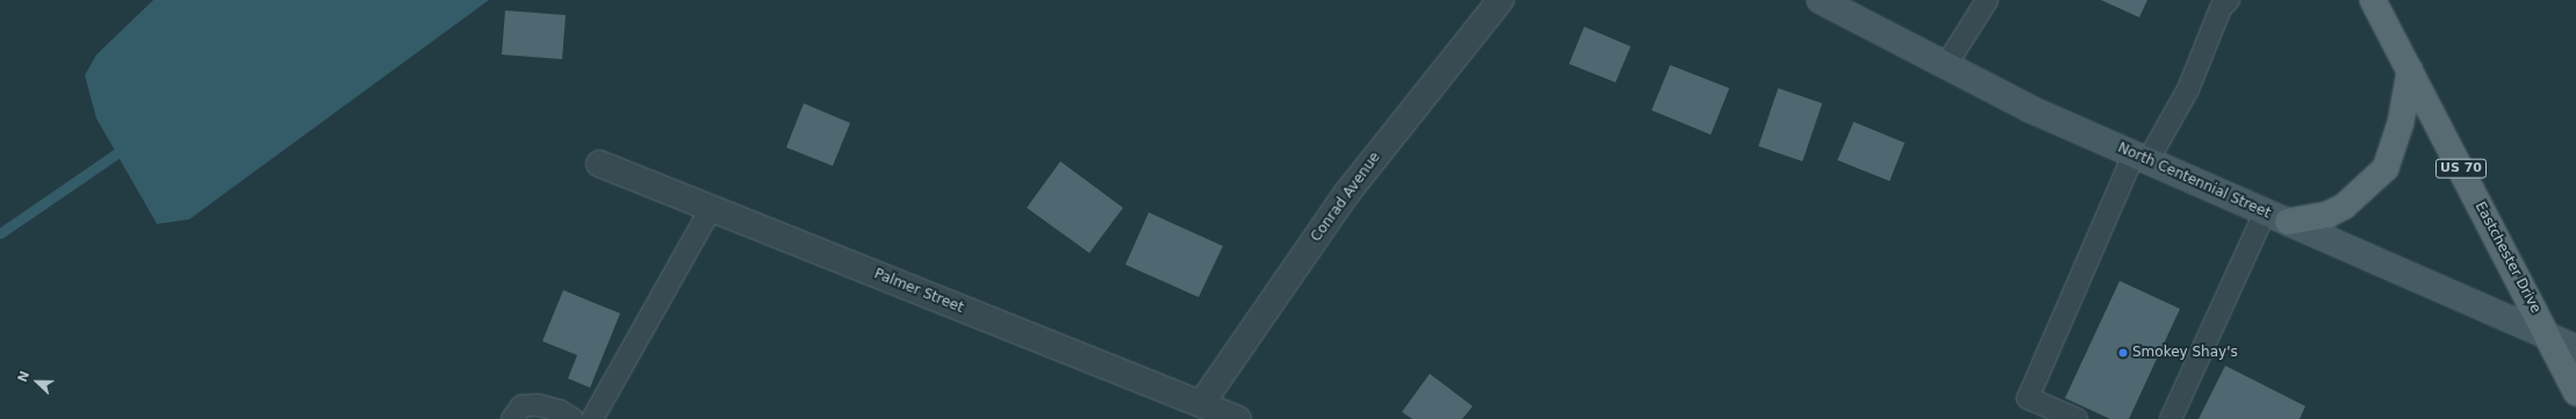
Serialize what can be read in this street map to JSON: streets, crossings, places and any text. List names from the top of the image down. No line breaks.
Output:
{"streets":{"main road":["US 70","Eastchester Drive"],"street":["North Centennial Street","Conrad Avenue","Palmer Street"]},"crossings":[["North Centennial Street","Eastchester Drive"],["Conrad Avenue","Palmer Street"]],"places":["Smokey Shay's"],"north":"left"}
